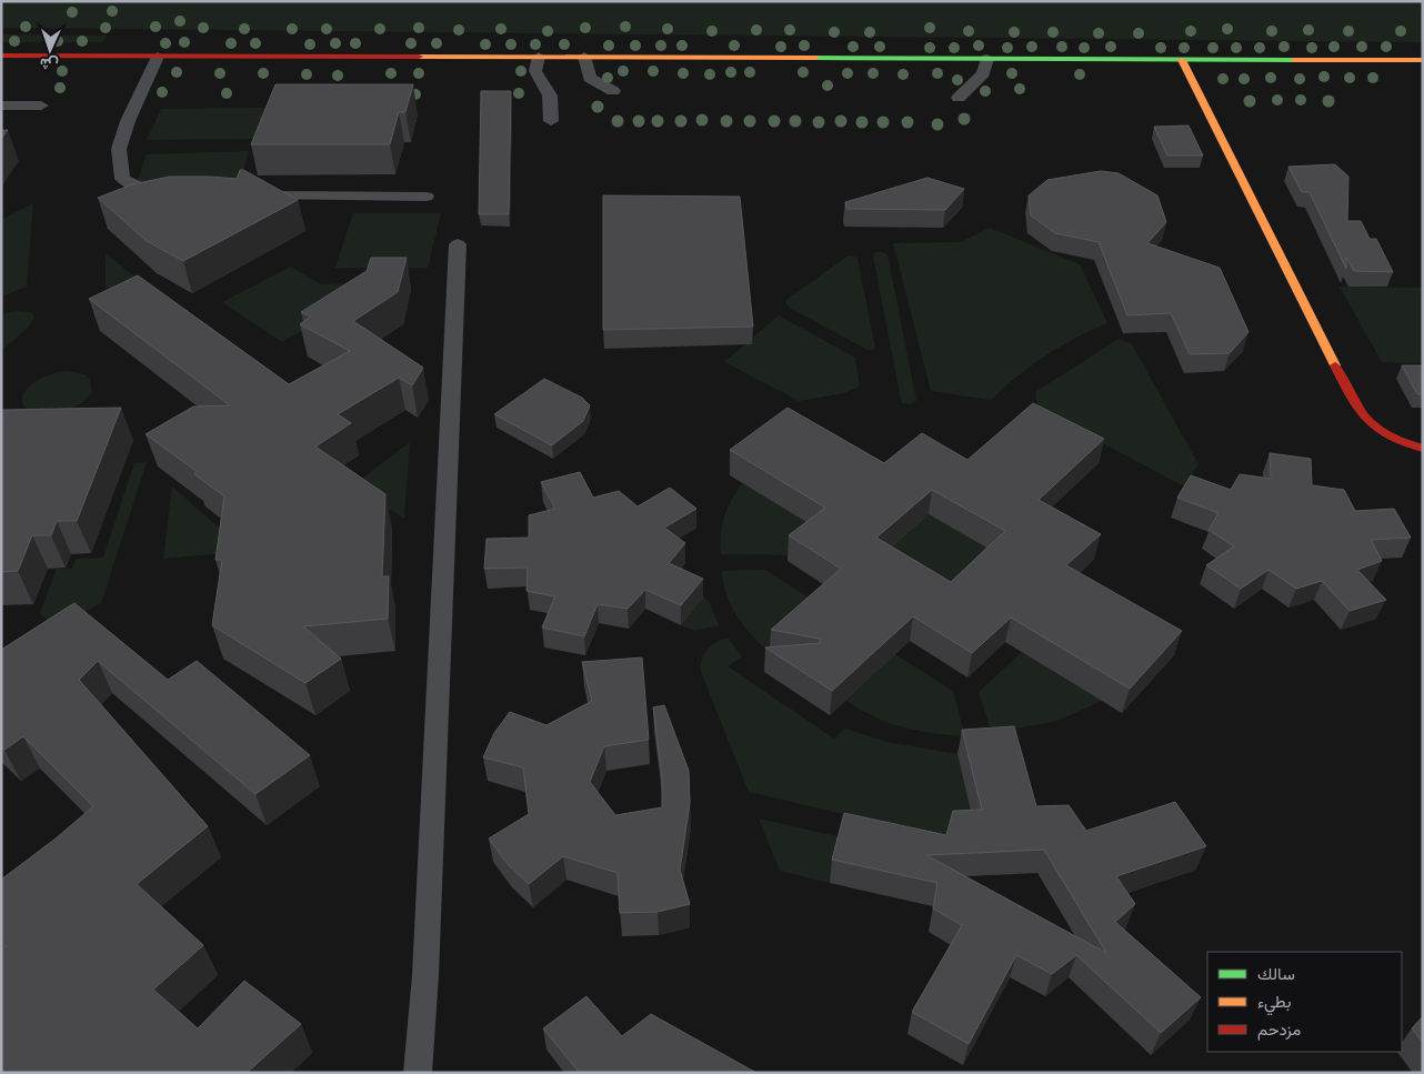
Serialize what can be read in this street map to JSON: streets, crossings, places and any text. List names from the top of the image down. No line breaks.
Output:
{"legend":["سالك","بطيء","مزدحم"],"north":"bottom"}
